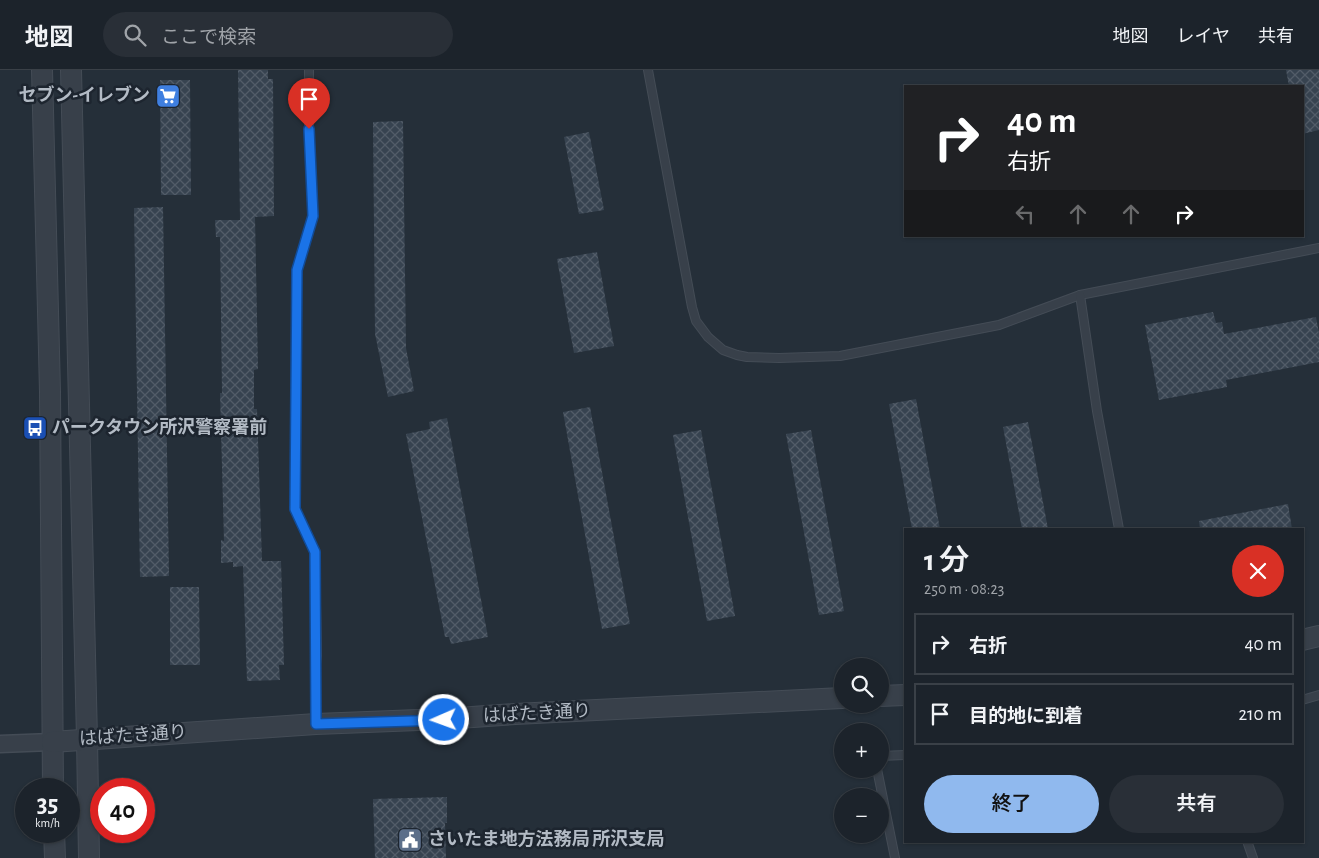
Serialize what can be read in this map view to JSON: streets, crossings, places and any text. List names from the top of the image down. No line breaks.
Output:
{"streets":{"street":["はばたき通り"]},"places":{"supermarket":["セブン-イレブン"],"bus stop":["パークタウン所沢警察署前"],"public building":["さいたま地方法務局 所沢支局"]},"page":{"header":"地図","search":"ここで検索","nav":["地図","レイヤ","共有"],"turn":["40 m","右折"],"heading":["1 分","250 m · 08:23"],"list":[{"name":"右折","value":"40 m"},{"name":"目的地に到着","value":"210 m"}],"map_buttons":["+","−"],"buttons":["終了","共有"],"speed":"35 km/h","limit":"40"}}
